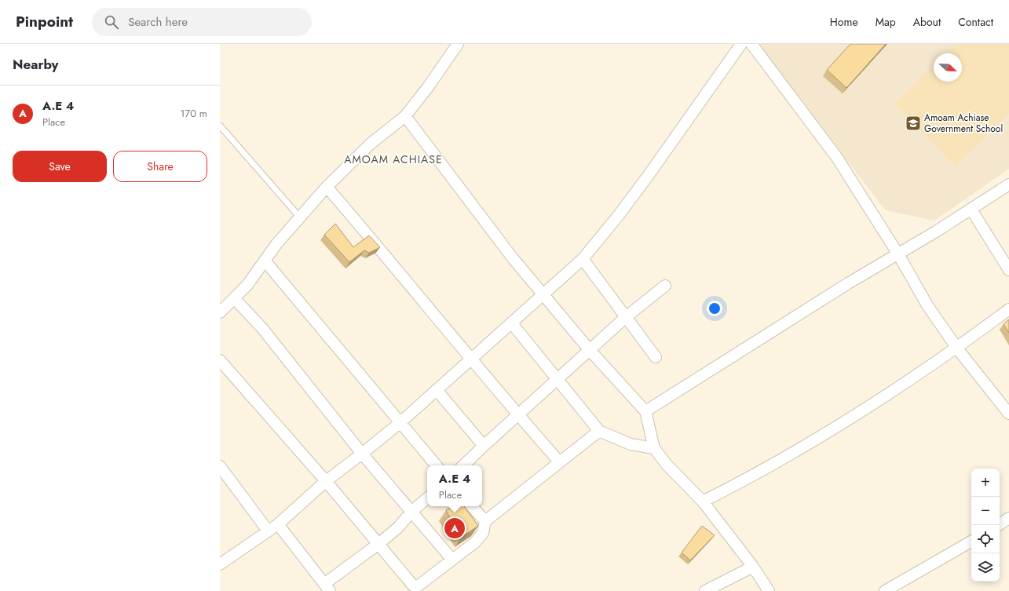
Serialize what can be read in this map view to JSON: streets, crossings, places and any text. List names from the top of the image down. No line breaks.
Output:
{"districts":["AMOAM ACHIASE"],"places":{"school or university":["Amoam Achiase Government School"]},"north":"bottom right","page":{"header":"Pinpoint","search":"Search here","nav":["Home","Map","About","Contact"],"heading":"Nearby","list":[{"mark":"A","name":"A.E 4","note":"Place","value":"170 m"}],"buttons":["Save","Share"],"popup":["A.E 4","Place"],"map_buttons":["+","−"],"pins":"A"}}
